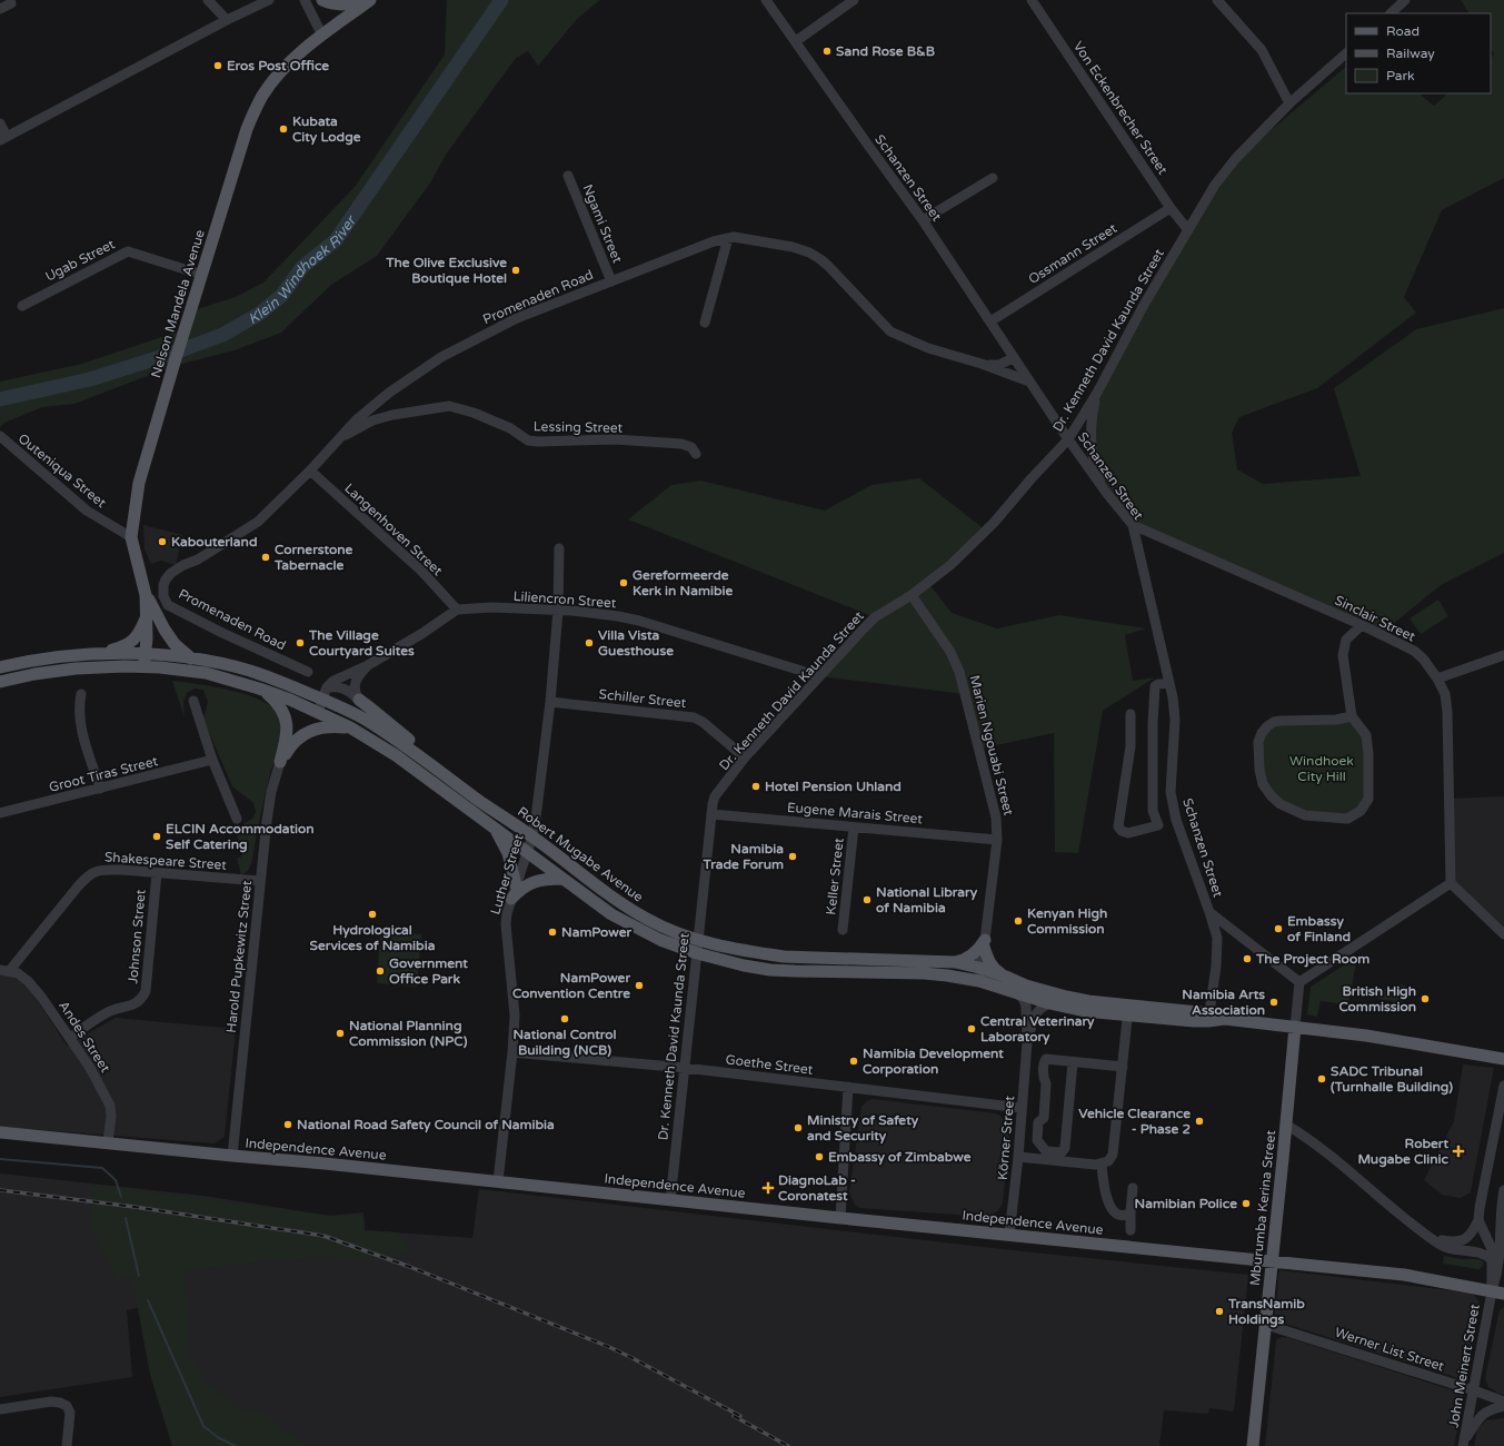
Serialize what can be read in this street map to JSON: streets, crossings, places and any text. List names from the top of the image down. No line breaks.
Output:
{"streets":{"main road":["Nelson Mandela Avenue","Robert Mugabe Avenue","Independence Avenue","Mburumba Kerina Street"],"street":["Von Eckenbrecher Street","Schanzen Street","Ngami Street","Ossmann Street","Ugab Street","Promenaden Road","Dr. Kenneth David Kaunda Street","Lessing Street","Outeniqua Street","Langenhoven Street","Liliencron Street","Sinclair Street","Schiller Street","Marien Ngouabi Street","Groot Tiras Street","Eugene Marais Street","Shakespeare Street","Luther Street","Keller Street","Johnson Street","Harold Pupkewitz Street","Andes Street","Goethe Street","Körner Street","Werner List Street","John Meinert Street"]},"crossings":[["Von Eckenbrecher Street","Ossmann Street"],["Von Eckenbrecher Street","Dr. Kenneth David Kaunda Street"],["Schanzen Street","Ossmann Street"],["Schanzen Street","Promenaden Road"],["Schanzen Street","Dr. Kenneth David Kaunda Street"],["Schanzen Street","Sinclair Street"],["Schanzen Street","Robert Mugabe Avenue"],["Ngami Street","Promenaden Road"],["Ugab Street","Nelson Mandela Avenue"],["Promenaden Road","Lessing Street"],["Promenaden Road","Langenhoven Street"],["Nelson Mandela Avenue","Outeniqua Street"],["Nelson Mandela Avenue","Robert Mugabe Avenue"],["Dr. Kenneth David Kaunda Street","Liliencron Street"],["Dr. Kenneth David Kaunda Street","Schiller Street"],["Dr. Kenneth David Kaunda Street","Marien Ngouabi Street"],["Dr. Kenneth David Kaunda Street","Eugene Marais Street"],["Dr. Kenneth David Kaunda Street","Robert Mugabe Avenue"],["Dr. Kenneth David Kaunda Street","Goethe Street"],["Dr. Kenneth David Kaunda Street","Independence Avenue"],["Langenhoven Street","Liliencron Street"],["Liliencron Street","Luther Street"],["Schiller Street","Luther Street"],["Marien Ngouabi Street","Eugene Marais Street"],["Marien Ngouabi Street","Robert Mugabe Avenue"],["Eugene Marais Street","Keller Street"],["Robert Mugabe Avenue","Luther Street"],["Robert Mugabe Avenue","Körner Street"],["Robert Mugabe Avenue","Mburumba Kerina Street"],["Shakespeare Street","Johnson Street"],["Shakespeare Street","Harold Pupkewitz Street"],["Shakespeare Street","Andes Street"],["Luther Street","Goethe Street"],["Luther Street","Independence Avenue"],["Johnson Street","Andes Street"],["Harold Pupkewitz Street","Independence Avenue"],["Andes Street","Independence Avenue"],["Goethe Street","Körner Street"],["Körner Street","Independence Avenue"],["Independence Avenue","Mburumba Kerina Street"],["Independence Avenue","John Meinert Street"],["Mburumba Kerina Street","Werner List Street"],["Werner List Street","John Meinert Street"]],"water":["Klein Windhoek River"],"parks":["Windhoek City Hill"],"places":{"other":["Sand Rose B&B","Eros Post Office","Kubata City Lodge","The Olive Exclusive Boutique Hotel","Kabouterland","Cornerstone Tabernacle","Gereformeerde Kerk in Namibie","The Village Courtyard Suites","Villa Vista Guesthouse","Hotel Pension Uhland","ELCIN Accommodation Self Catering","Namibia Trade Forum","National Library of Namibia","Hydrological Services of Namibia","Kenyan High Commission","Embassy of Finland","NamPower","The Project Room","Government Office Park","NamPower Convention Centre","British High Commission","Namibia Arts Association","National Control Building (NCB)","Central Veterinary Laboratory","National Planning Commission (NPC)","Namibia Development Corporation","SADC Tribunal (Turnhalle Building)","Vehicle Clearance - Phase 2","National Road Safety Council of Namibia","Ministry of Safety and Security","Embassy of Zimbabwe","Namibian Police","TransNamib Holdings"],"health":["Robert Mugabe Clinic","DiagnoLab - Coronatest"]},"legend":["Road","Railway","Park"]}
